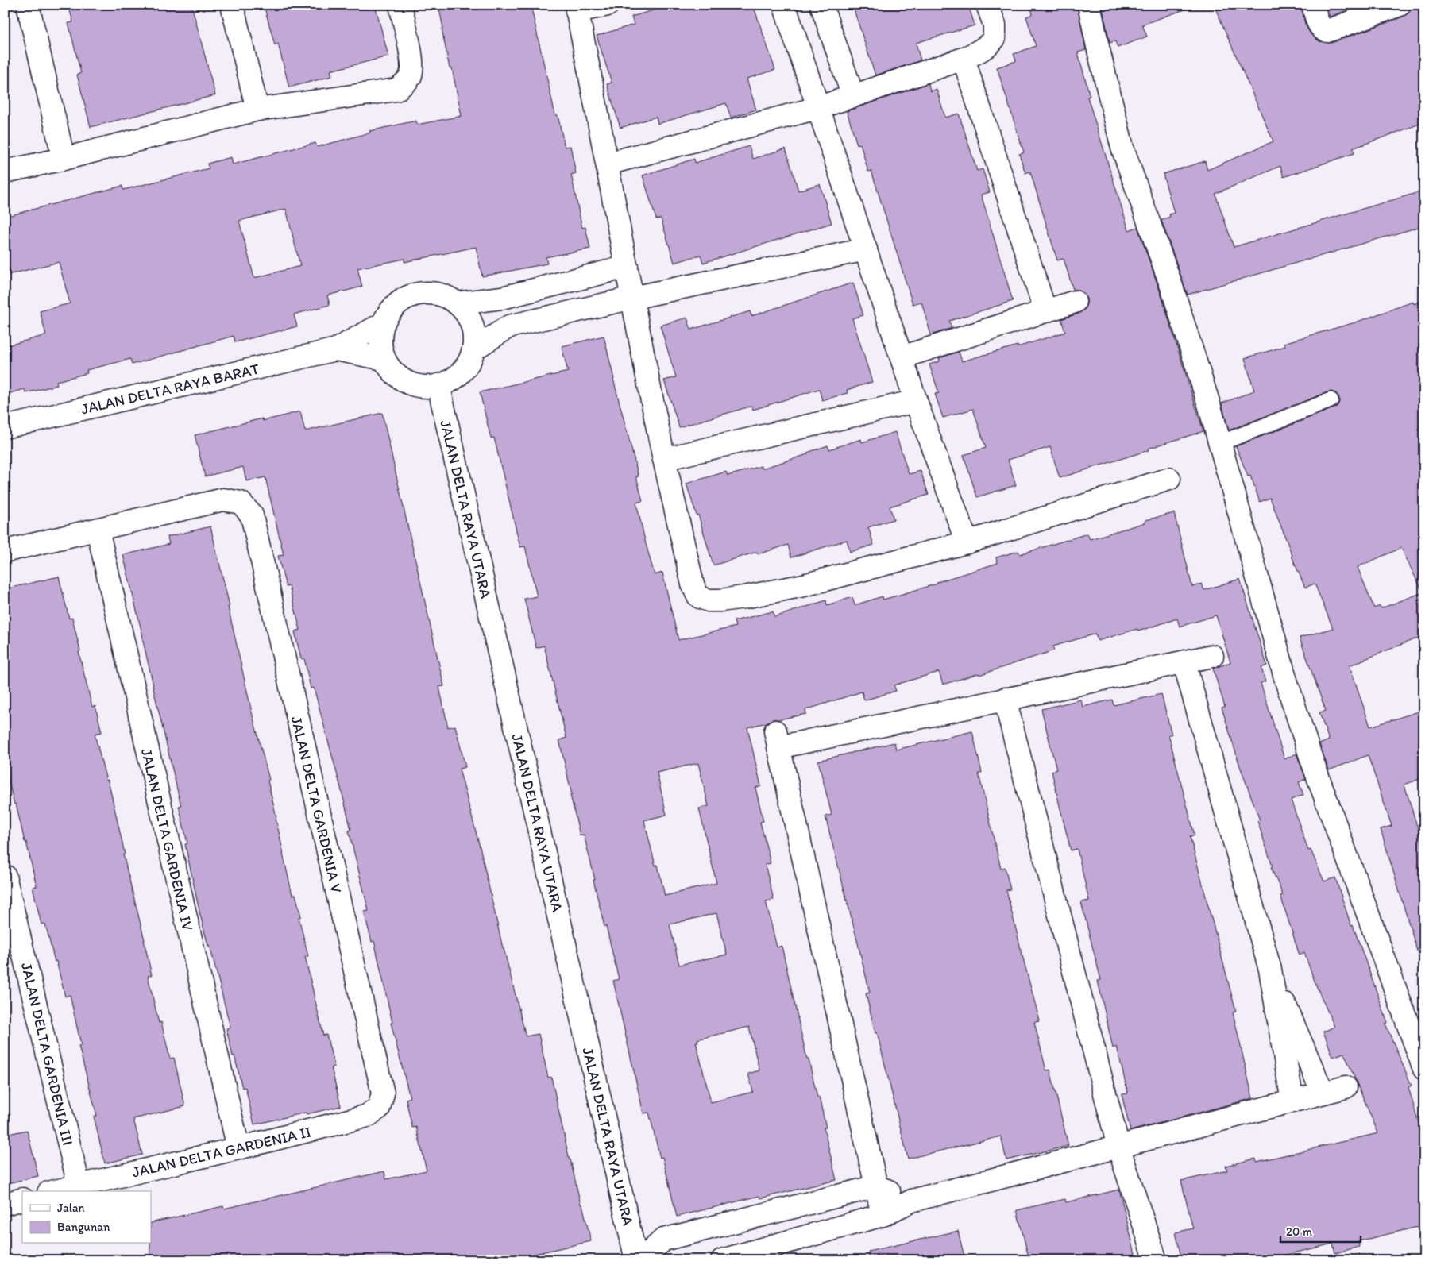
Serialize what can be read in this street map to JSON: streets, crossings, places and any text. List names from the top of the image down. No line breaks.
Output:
{"streets":{"street":["JALAN DELTA RAYA BARAT","JALAN DELTA RAYA UTARA","JALAN DELTA GARDENIA V","JALAN DELTA GARDENIA IV","JALAN DELTA GARDENIA III","JALAN DELTA GARDENIA II"]},"crossings":[["JALAN DELTA RAYA BARAT","JALAN DELTA RAYA UTARA"],["JALAN DELTA GARDENIA V","JALAN DELTA GARDENIA IV"],["JALAN DELTA GARDENIA V","JALAN DELTA GARDENIA II"],["JALAN DELTA GARDENIA IV","JALAN DELTA GARDENIA II"],["JALAN DELTA GARDENIA III","JALAN DELTA GARDENIA II"]],"legend":["Jalan","Bangunan"],"scale_bar":"20 m"}
